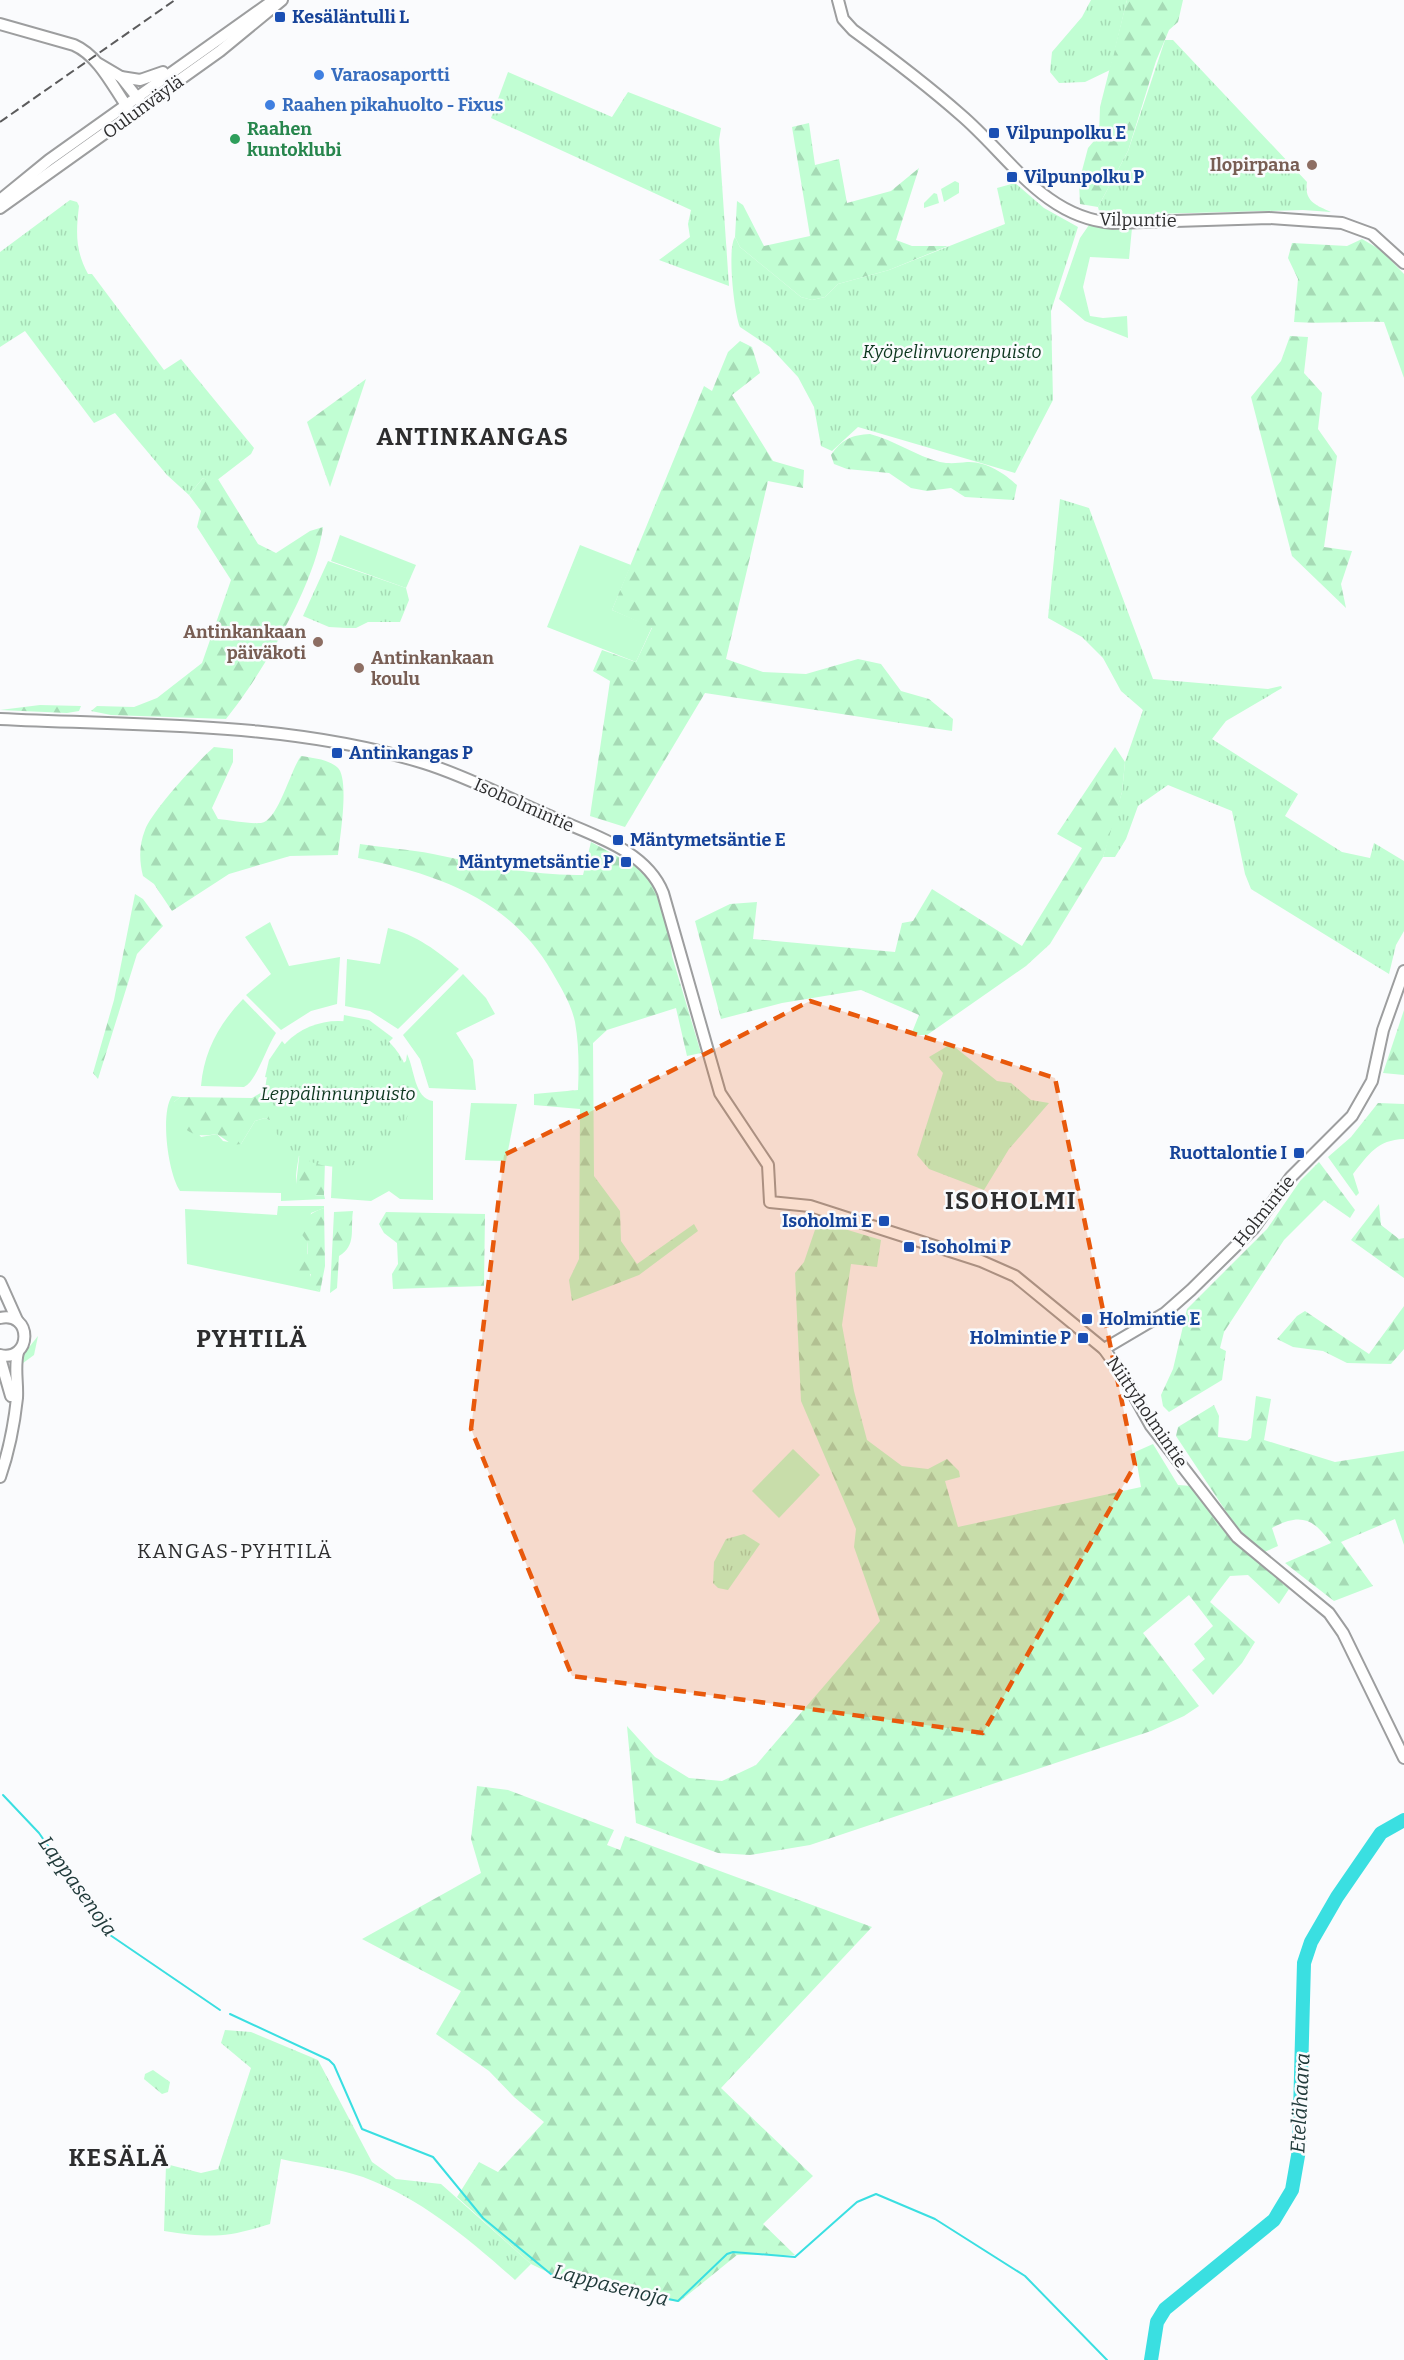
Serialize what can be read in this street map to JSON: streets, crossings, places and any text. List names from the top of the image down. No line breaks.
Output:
{"streets":{"street":["Oulunväylä","Vilpuntie","Isoholmintie","Holmintie","Niittyholmintie"]},"crossings":[["Isoholmintie","Niittyholmintie"],["Holmintie","Niittyholmintie"]],"districts":["ANTINKANGAS","ISOHOLMI","PYHTILÄ","KANGAS-PYHTILÄ","KESÄLÄ"],"water":["Lappasenoja","Etelähaara"],"parks":["Kyöpelinvuorenpuisto","Leppälinnunpuisto"],"places":{"transit":["Kesäläntulli L","Vilpunpolku E","Vilpunpolku P","Antinkangas P","Mäntymetsäntie E","Mäntymetsäntie P","Ruottalontie I","Isoholmi E","Isoholmi P","Holmintie E","Holmintie P"],"other":["Varaosaportti","Raahen pikahuolto - Fixus","Raahen kuntoklubi","Ilopirpana","Antinkankaan päiväkoti","Antinkankaan koulu"]}}
